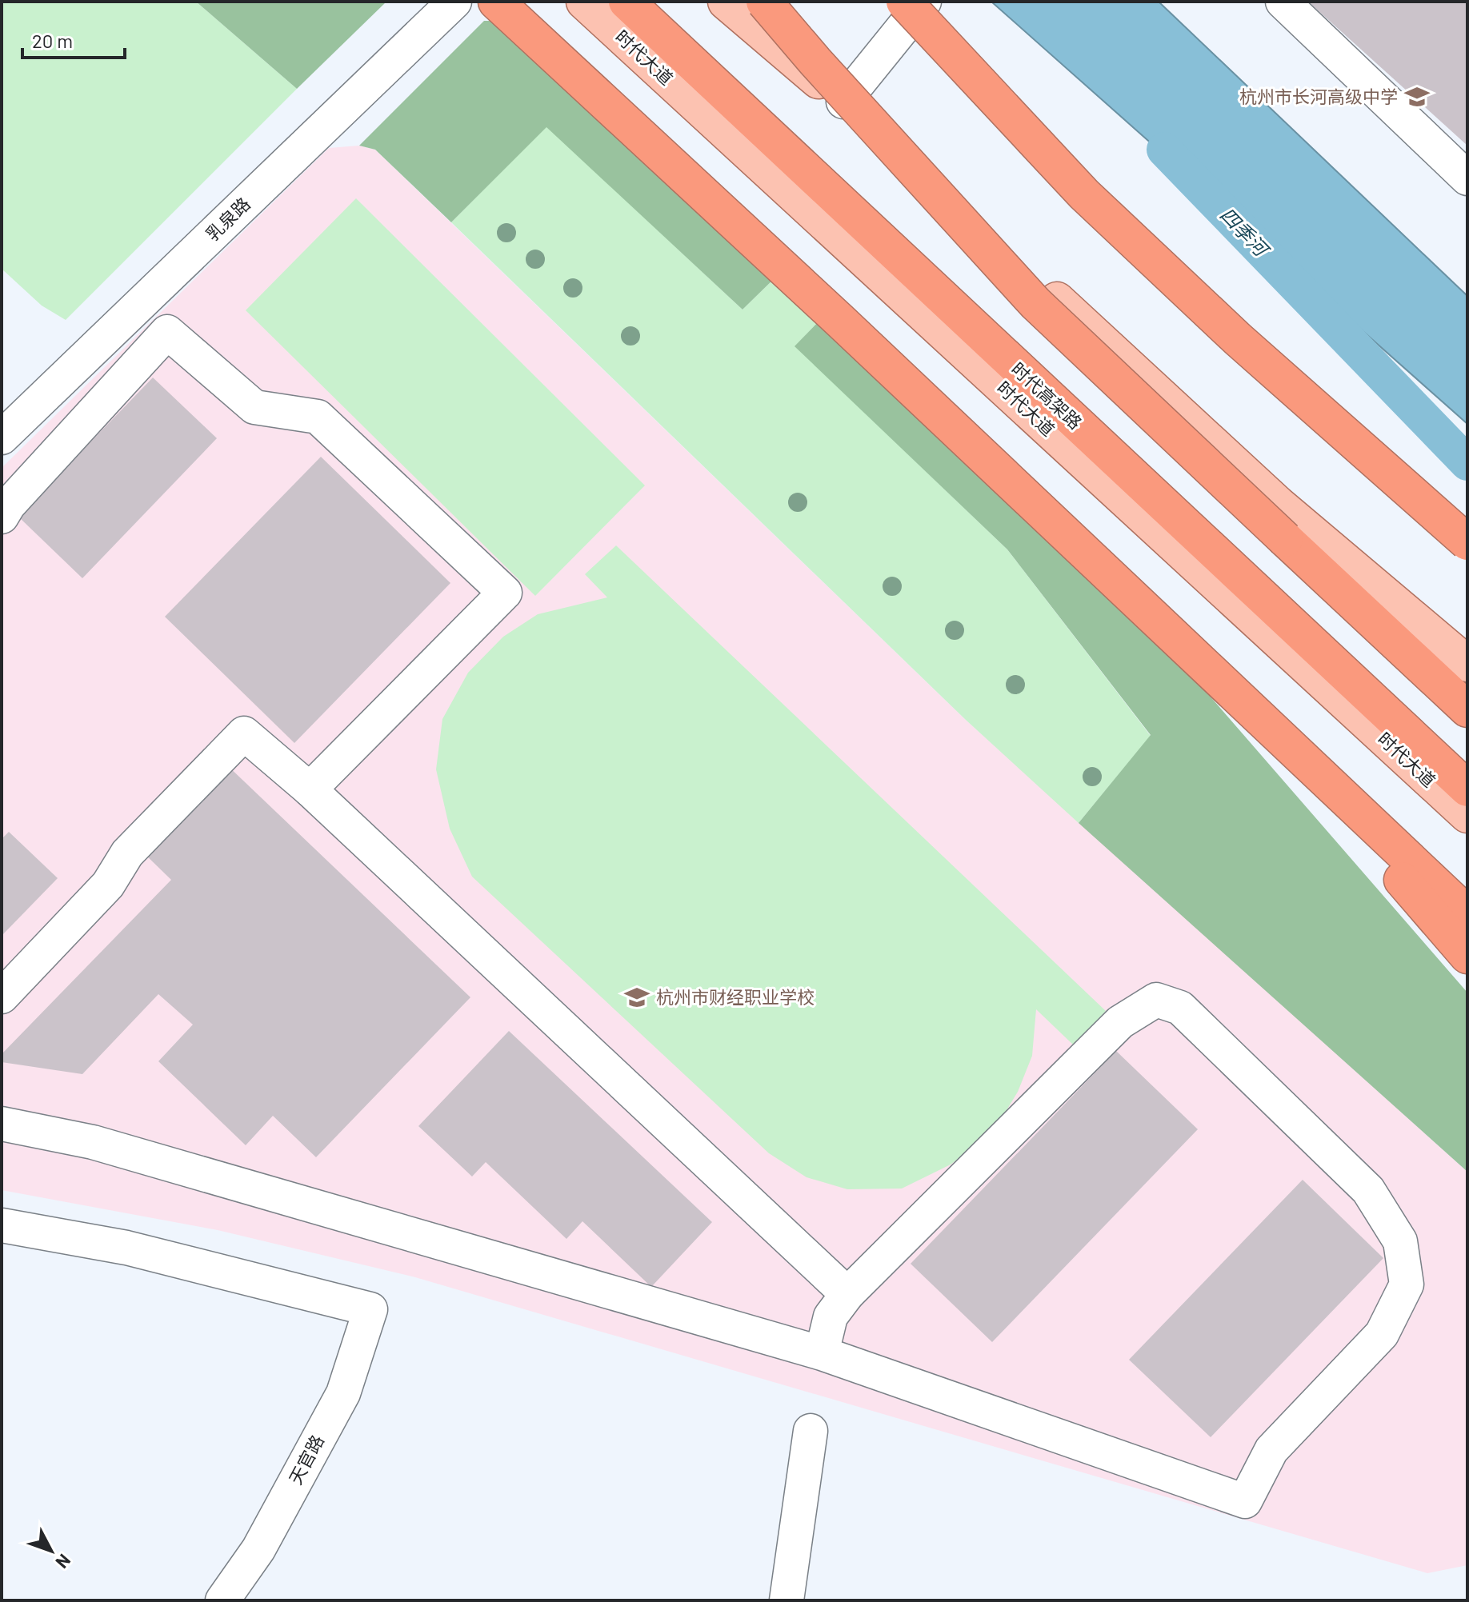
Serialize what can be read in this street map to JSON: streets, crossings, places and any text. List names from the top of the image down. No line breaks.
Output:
{"streets":{"highway":["时代高架路"],"main road":["时代大道"],"street":["乳泉路","天官路"]},"water":["四季河"],"places":{"school or university":["杭州市长河高级中学","杭州市财经职业学校"]},"scale_bar":"20 m","north":"bottom right"}
